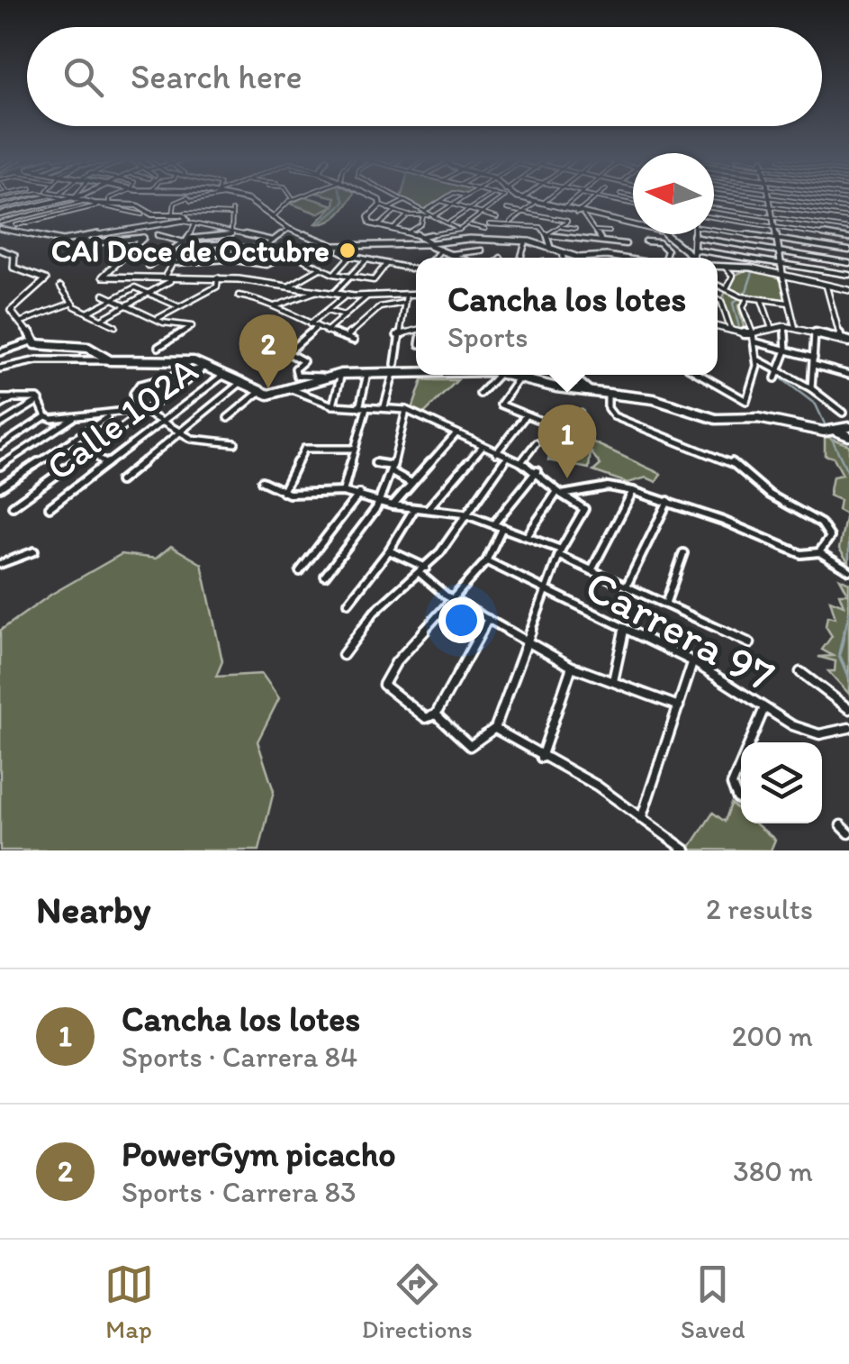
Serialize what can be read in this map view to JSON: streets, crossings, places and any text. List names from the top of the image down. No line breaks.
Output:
{"streets":{"street":["Calle 102A","Carrera 97"]},"places":["CAI Doce de Octubre"],"north":"left","page":{"search":"Search here","popup":["Cancha los lotes","Sports"],"pins":["2","1"],"heading":["Nearby","2 results"],"list":[{"mark":"1","name":"Cancha los lotes","note":"Sports · Carrera 84","value":"200 m"},{"mark":"2","name":"PowerGym picacho","note":"Sports · Carrera 83","value":"380 m"}],"nav":["Map","Directions","Saved"]}}
